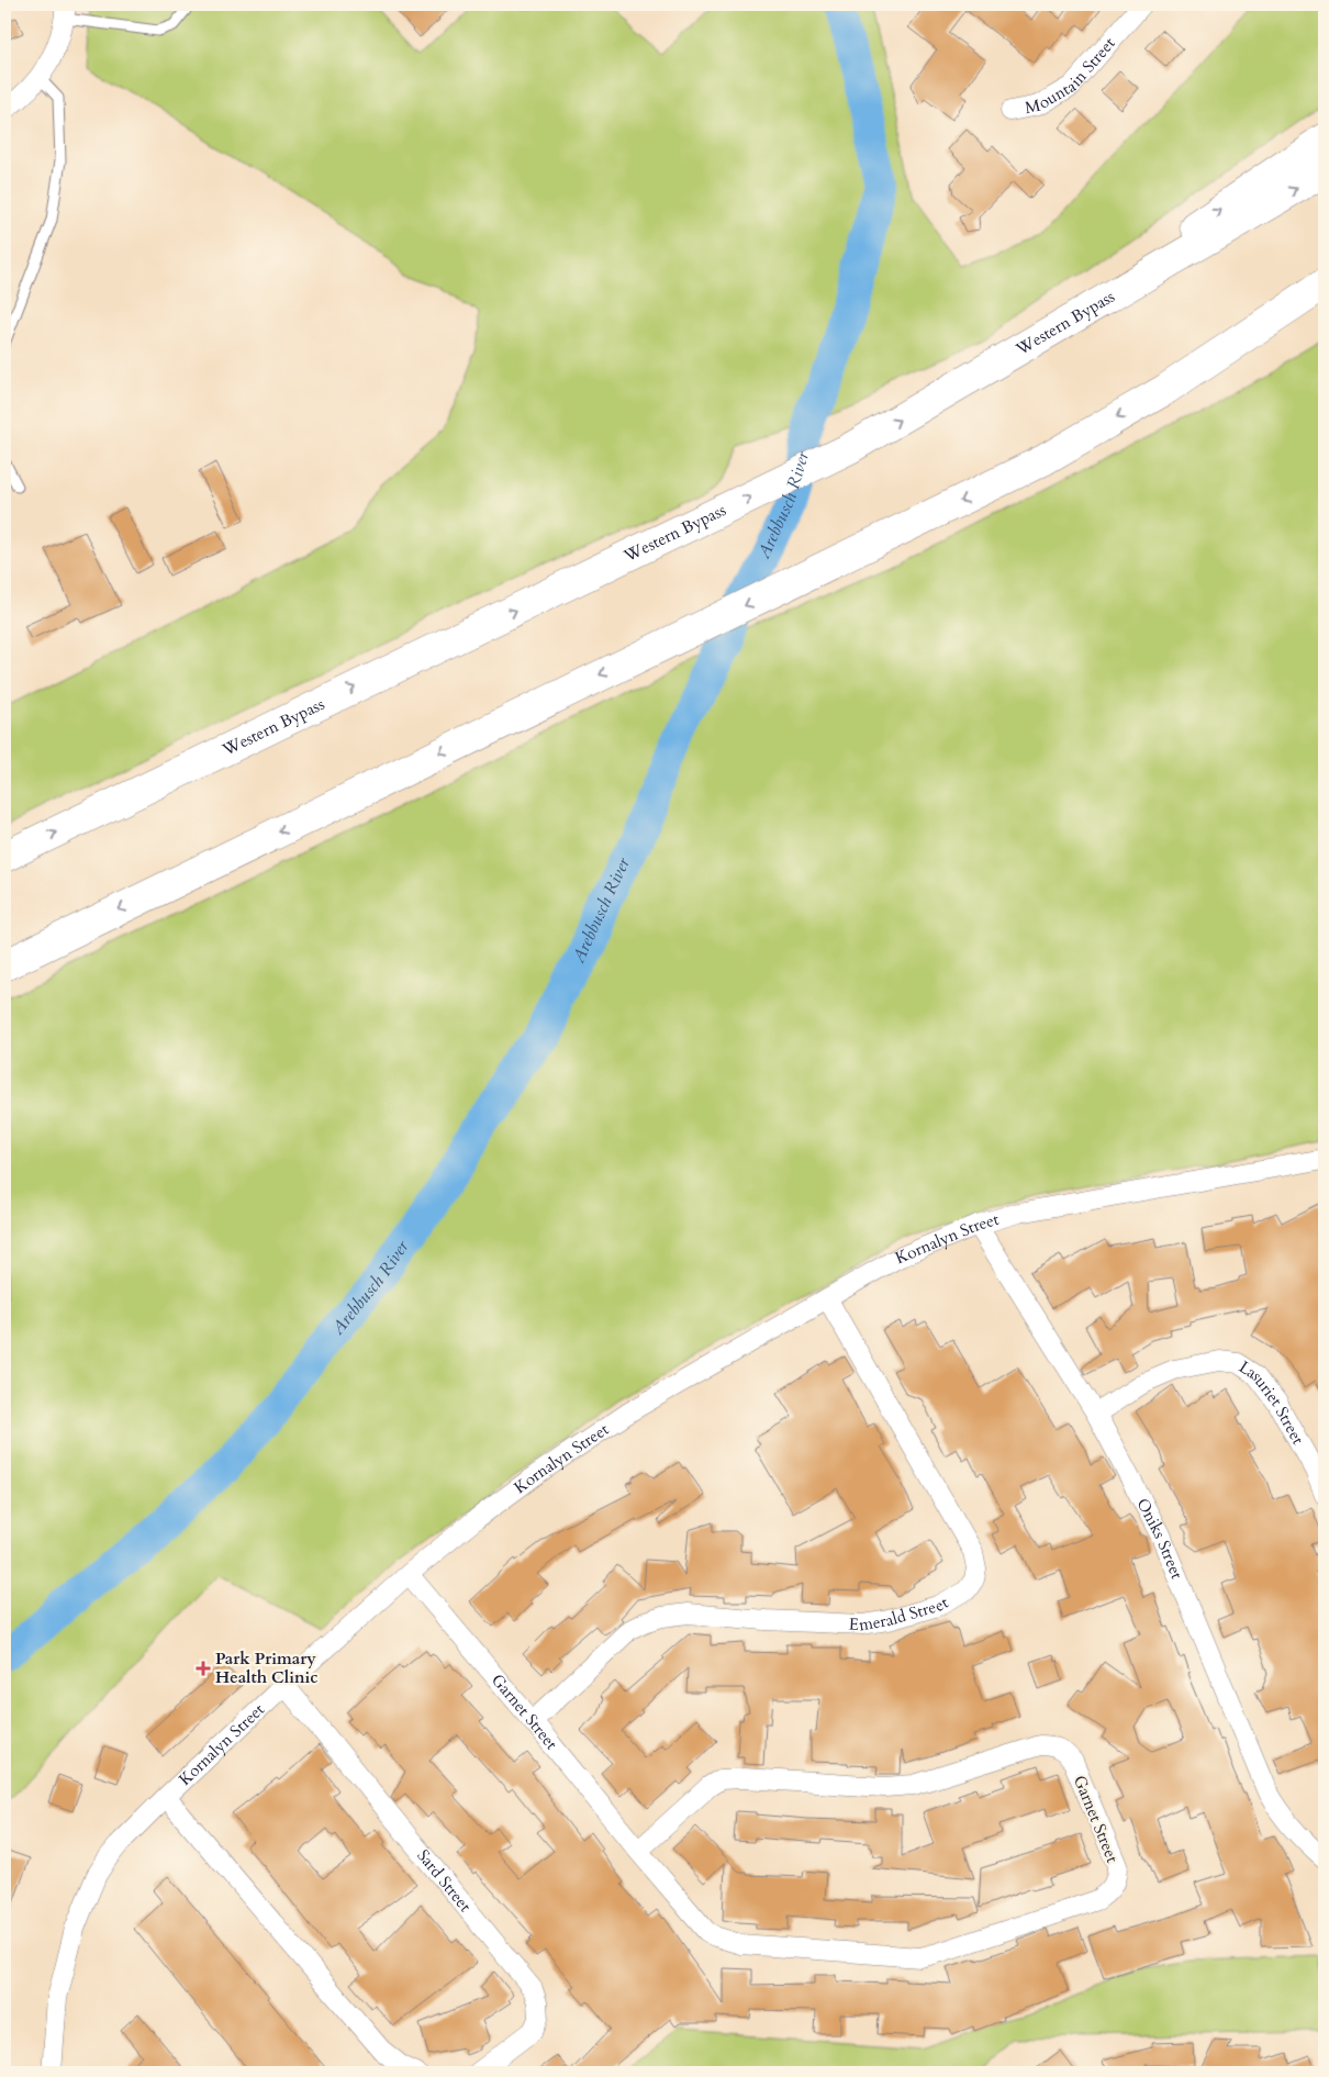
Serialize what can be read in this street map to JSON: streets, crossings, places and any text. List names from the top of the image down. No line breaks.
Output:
{"streets":{"highway":["Western Bypass"],"street":["Mountain Street","Kornalyn Street","Lasuriet Street","Oniks Street","Emerald Street","Garnet Street","Sard Street"]},"crossings":[["Kornalyn Street","Oniks Street"],["Kornalyn Street","Emerald Street"],["Kornalyn Street","Garnet Street"],["Kornalyn Street","Sard Street"],["Lasuriet Street","Oniks Street"],["Emerald Street","Garnet Street"]],"water":["Arebbusch River"],"places":{"health":["Park Primary Health Clinic"]}}
